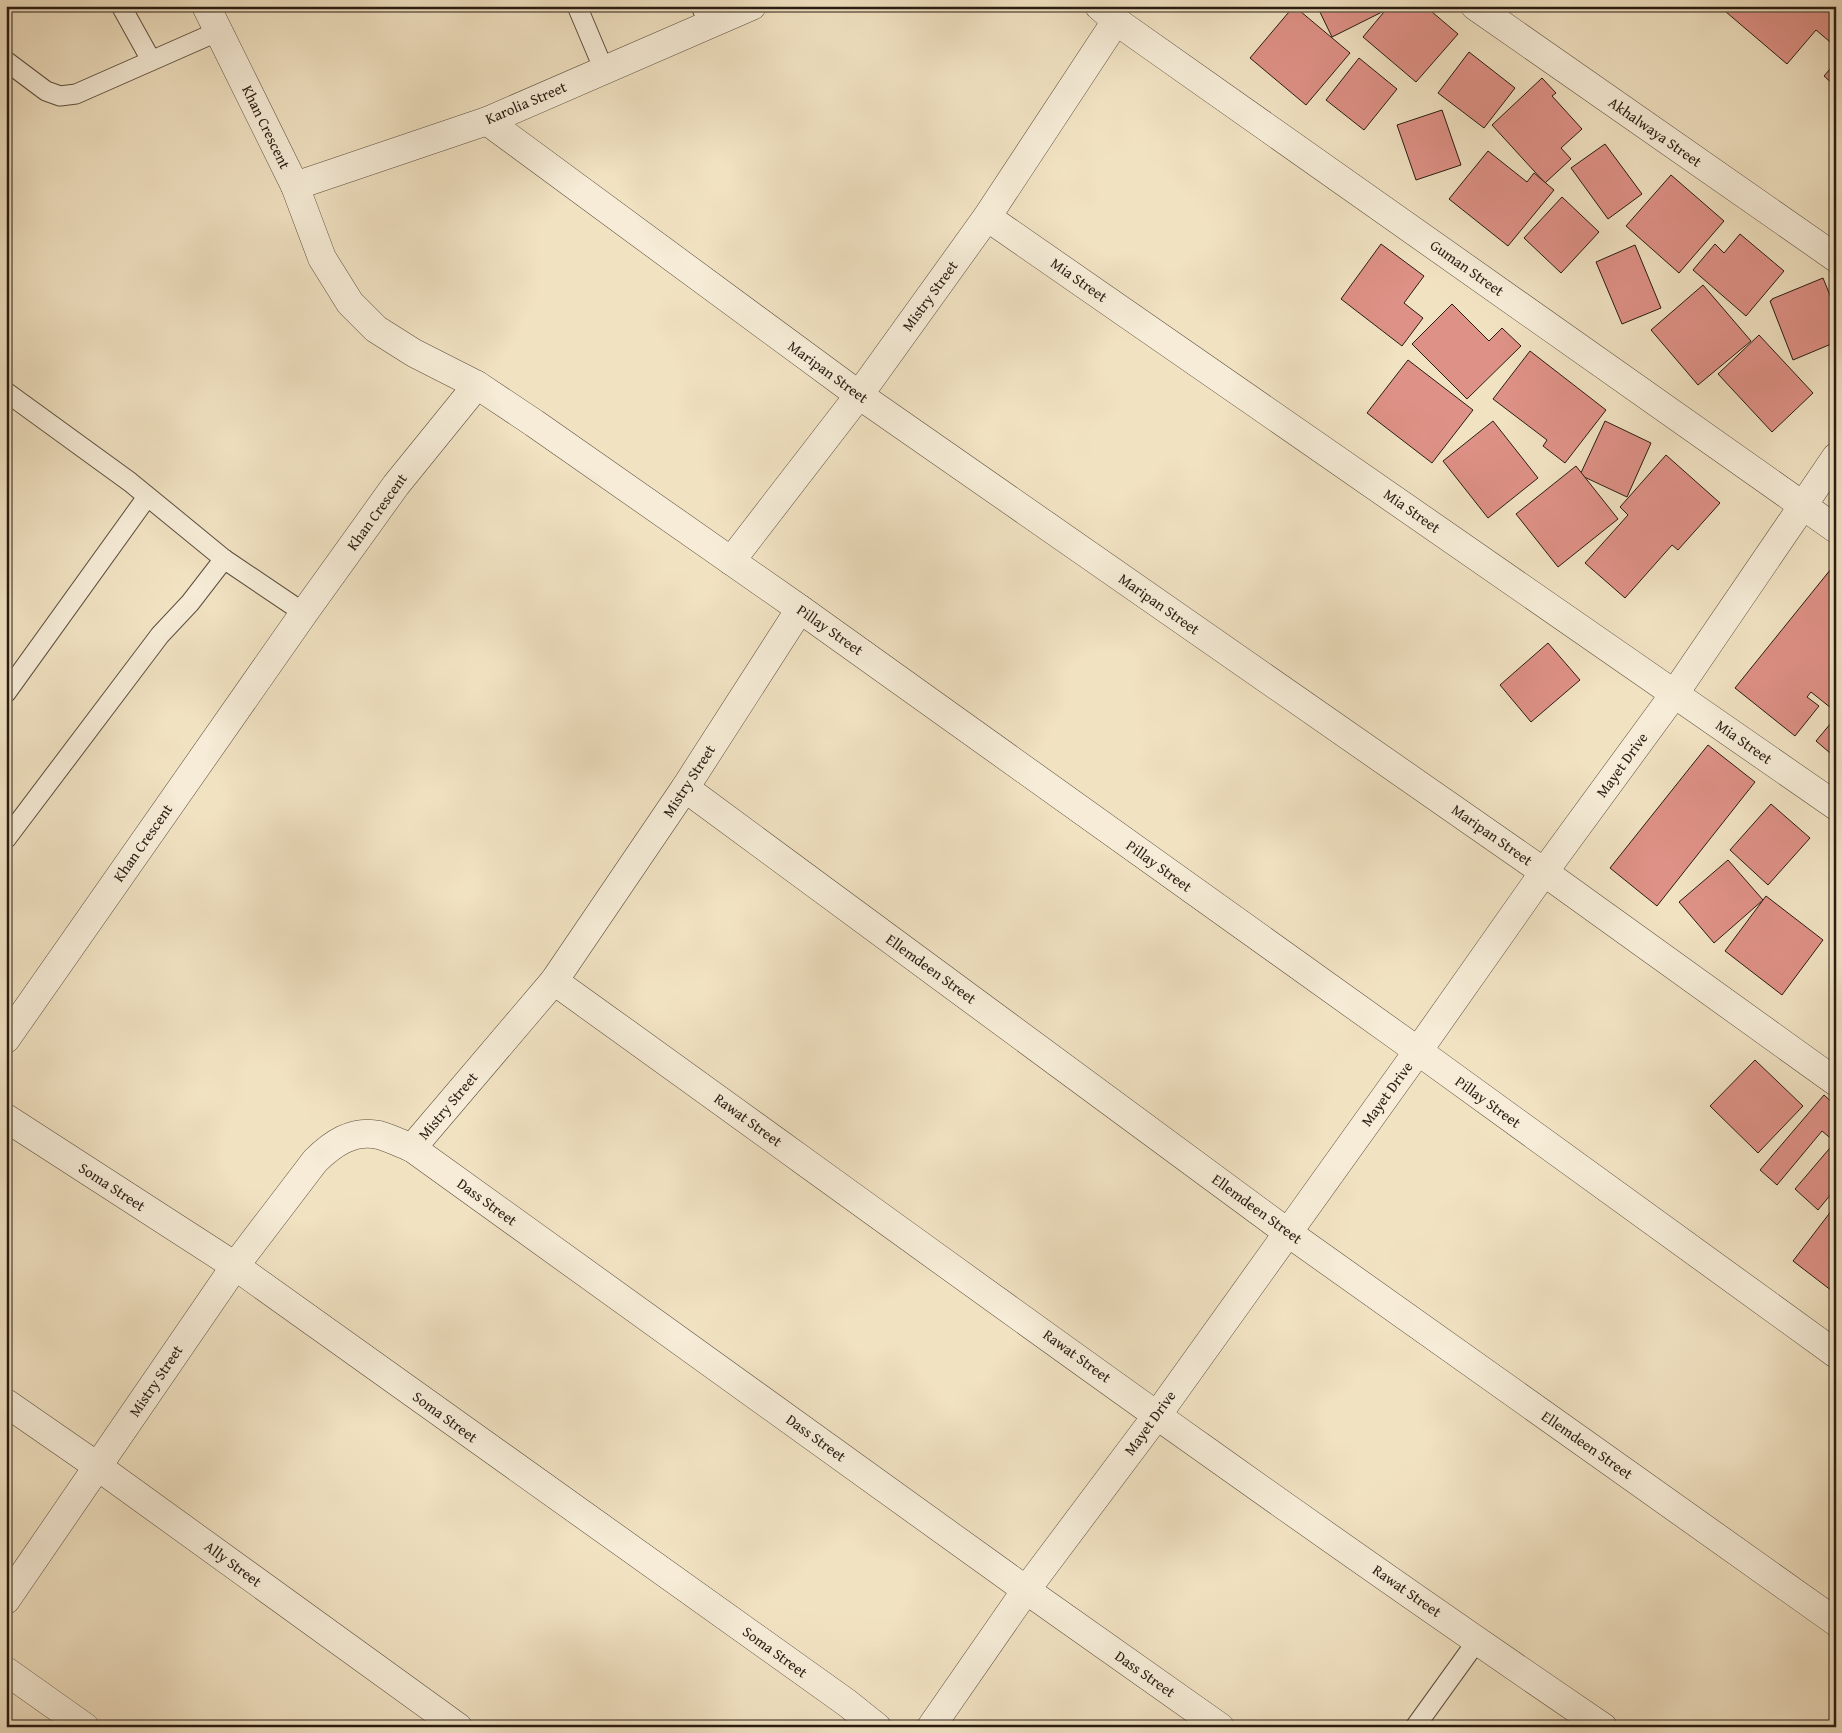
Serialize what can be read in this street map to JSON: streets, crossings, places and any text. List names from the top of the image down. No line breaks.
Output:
{"streets":{"street":["Karolia Street","Khan Crescent","Akhalwaya Street","Guman Street","Mia Street","Mistry Street","Maripan Street","Pillay Street","Mayet Drive","Ellemdeen Street","Rawat Street","Soma Street","Dass Street","Ally Street"]},"crossings":[["Karolia Street","Khan Crescent"],["Karolia Street","Maripan Street"],["Khan Crescent","Pillay Street"],["Guman Street","Mistry Street"],["Guman Street","Mayet Drive"],["Mia Street","Mistry Street"],["Mia Street","Mayet Drive"],["Mistry Street","Maripan Street"],["Mistry Street","Pillay Street"],["Mistry Street","Ellemdeen Street"],["Mistry Street","Rawat Street"],["Mistry Street","Soma Street"],["Mistry Street","Dass Street"],["Mistry Street","Ally Street"],["Maripan Street","Mayet Drive"],["Pillay Street","Mayet Drive"],["Mayet Drive","Ellemdeen Street"],["Mayet Drive","Rawat Street"],["Mayet Drive","Dass Street"]]}
